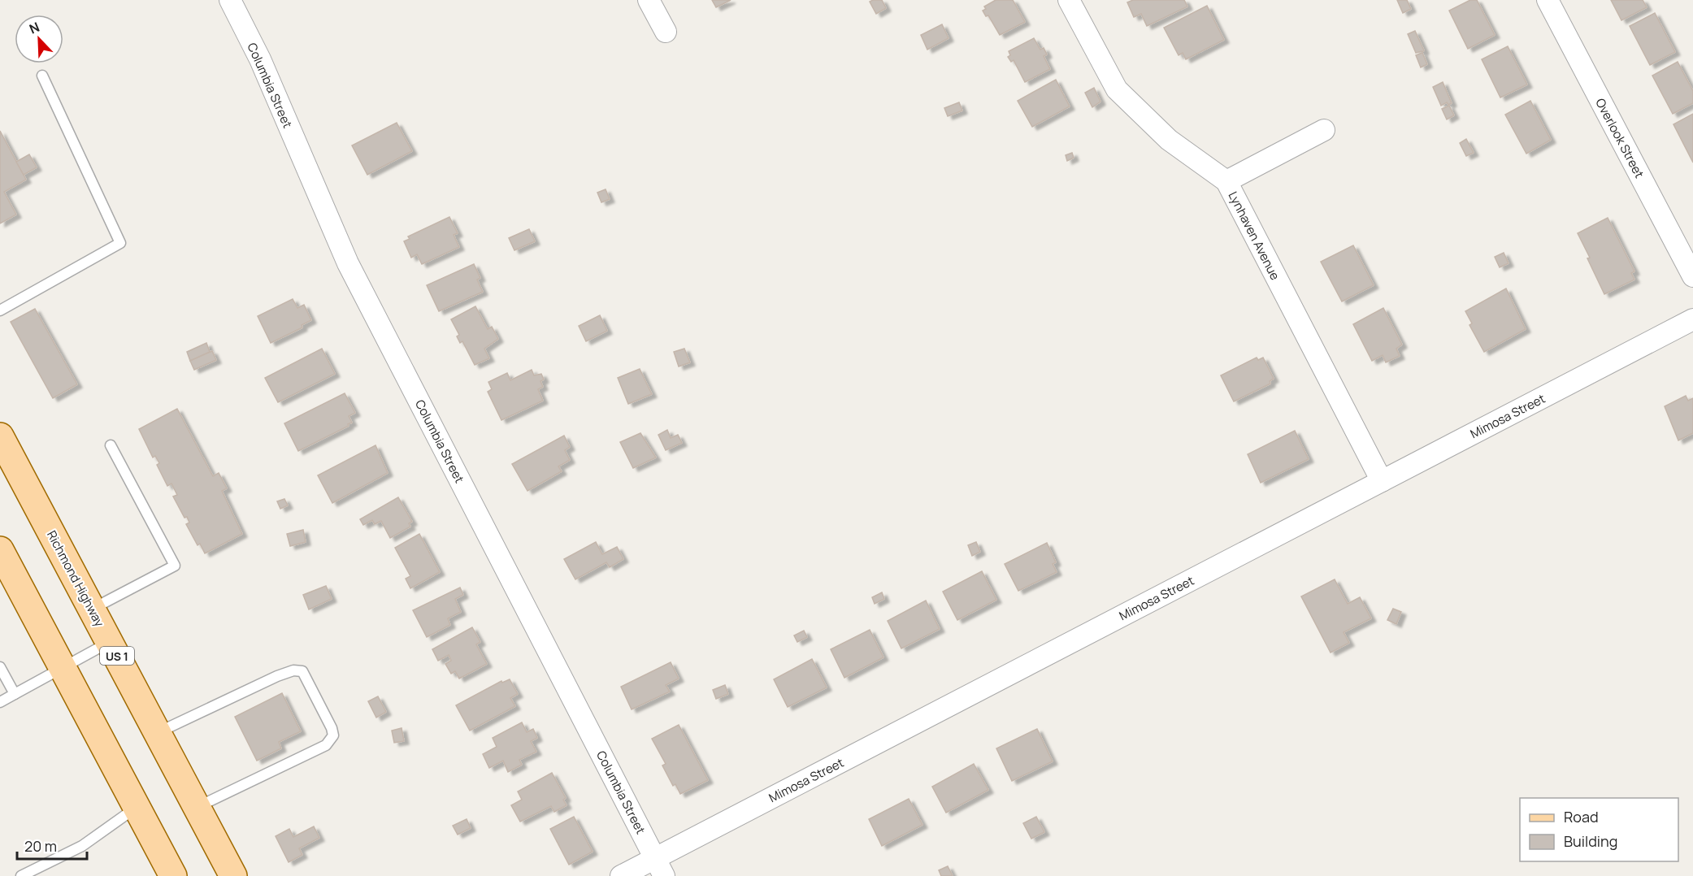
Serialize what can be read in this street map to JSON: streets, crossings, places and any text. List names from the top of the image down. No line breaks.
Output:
{"streets":{"main road":["Richmond Highway","US 1"],"street":["Columbia Street","Overlook Street","Lynhaven Avenue","Mimosa Street"]},"crossings":[["Columbia Street","Mimosa Street"],["Lynhaven Avenue","Mimosa Street"]],"legend":["Road","Building"],"scale_bar":"20 m","north":"top left"}
